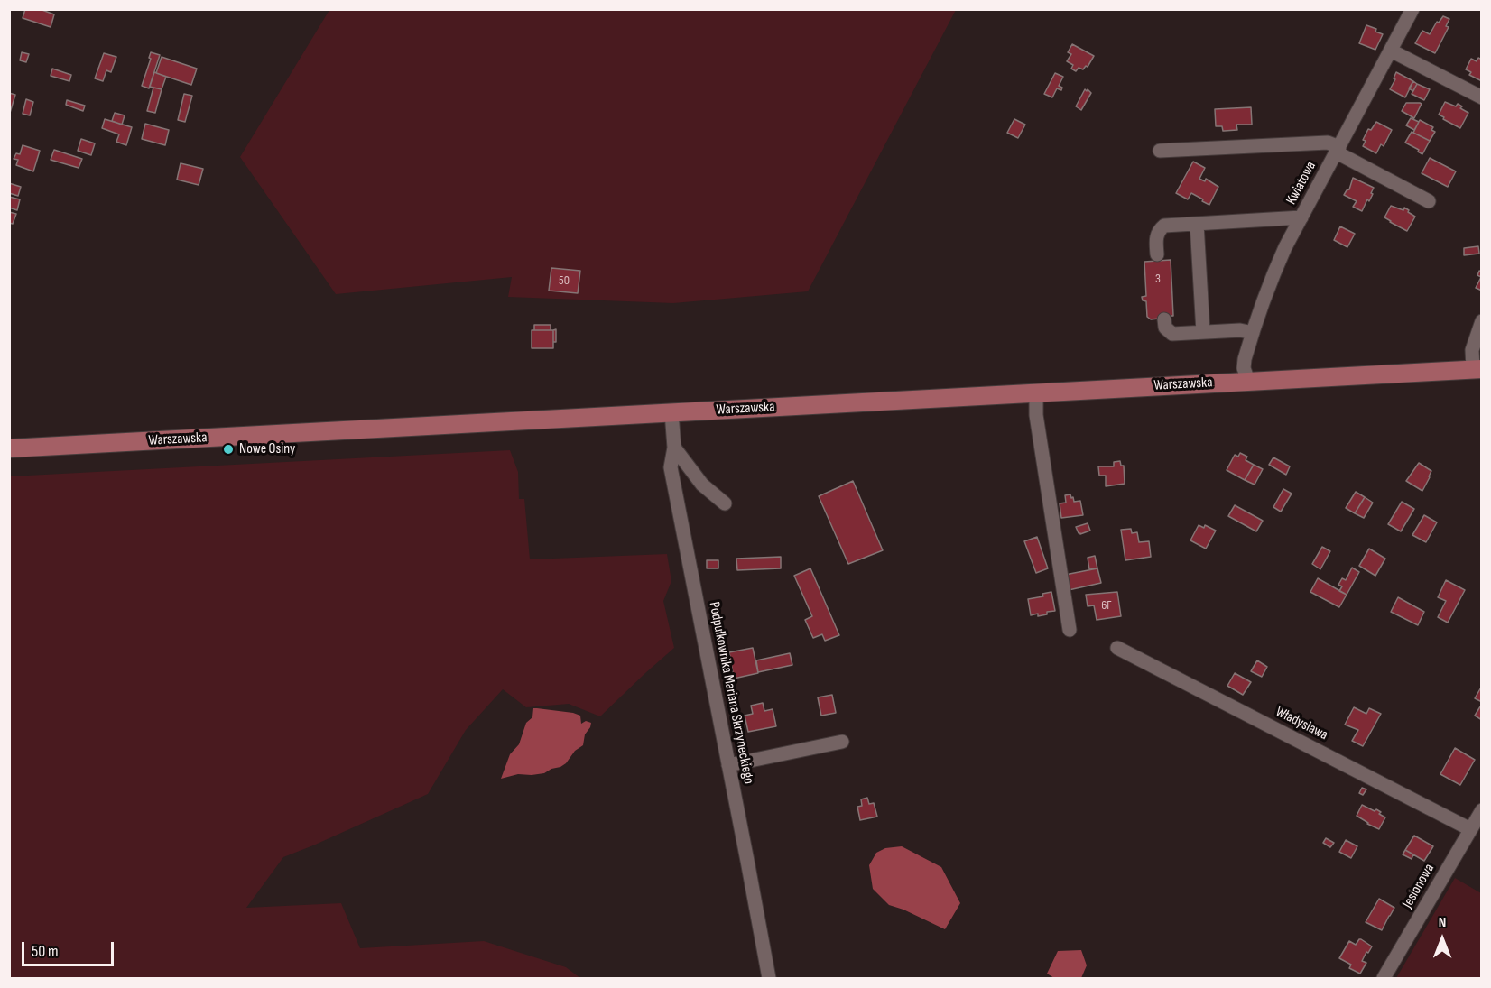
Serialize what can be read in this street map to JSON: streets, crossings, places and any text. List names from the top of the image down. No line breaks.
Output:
{"streets":{"main road":["Warszawska"],"street":["Kwiatowa","Podpułkownika Mariana Skrzyneckiego","Władysława","Jesionowa"]},"crossings":[["Kwiatowa","Warszawska"],["Warszawska","Podpułkownika Mariana Skrzyneckiego"],["Władysława","Jesionowa"]],"places":["Nowe Osiny"],"house_numbers":["3","50","6F"],"scale_bar":"50 m","north":"top"}
